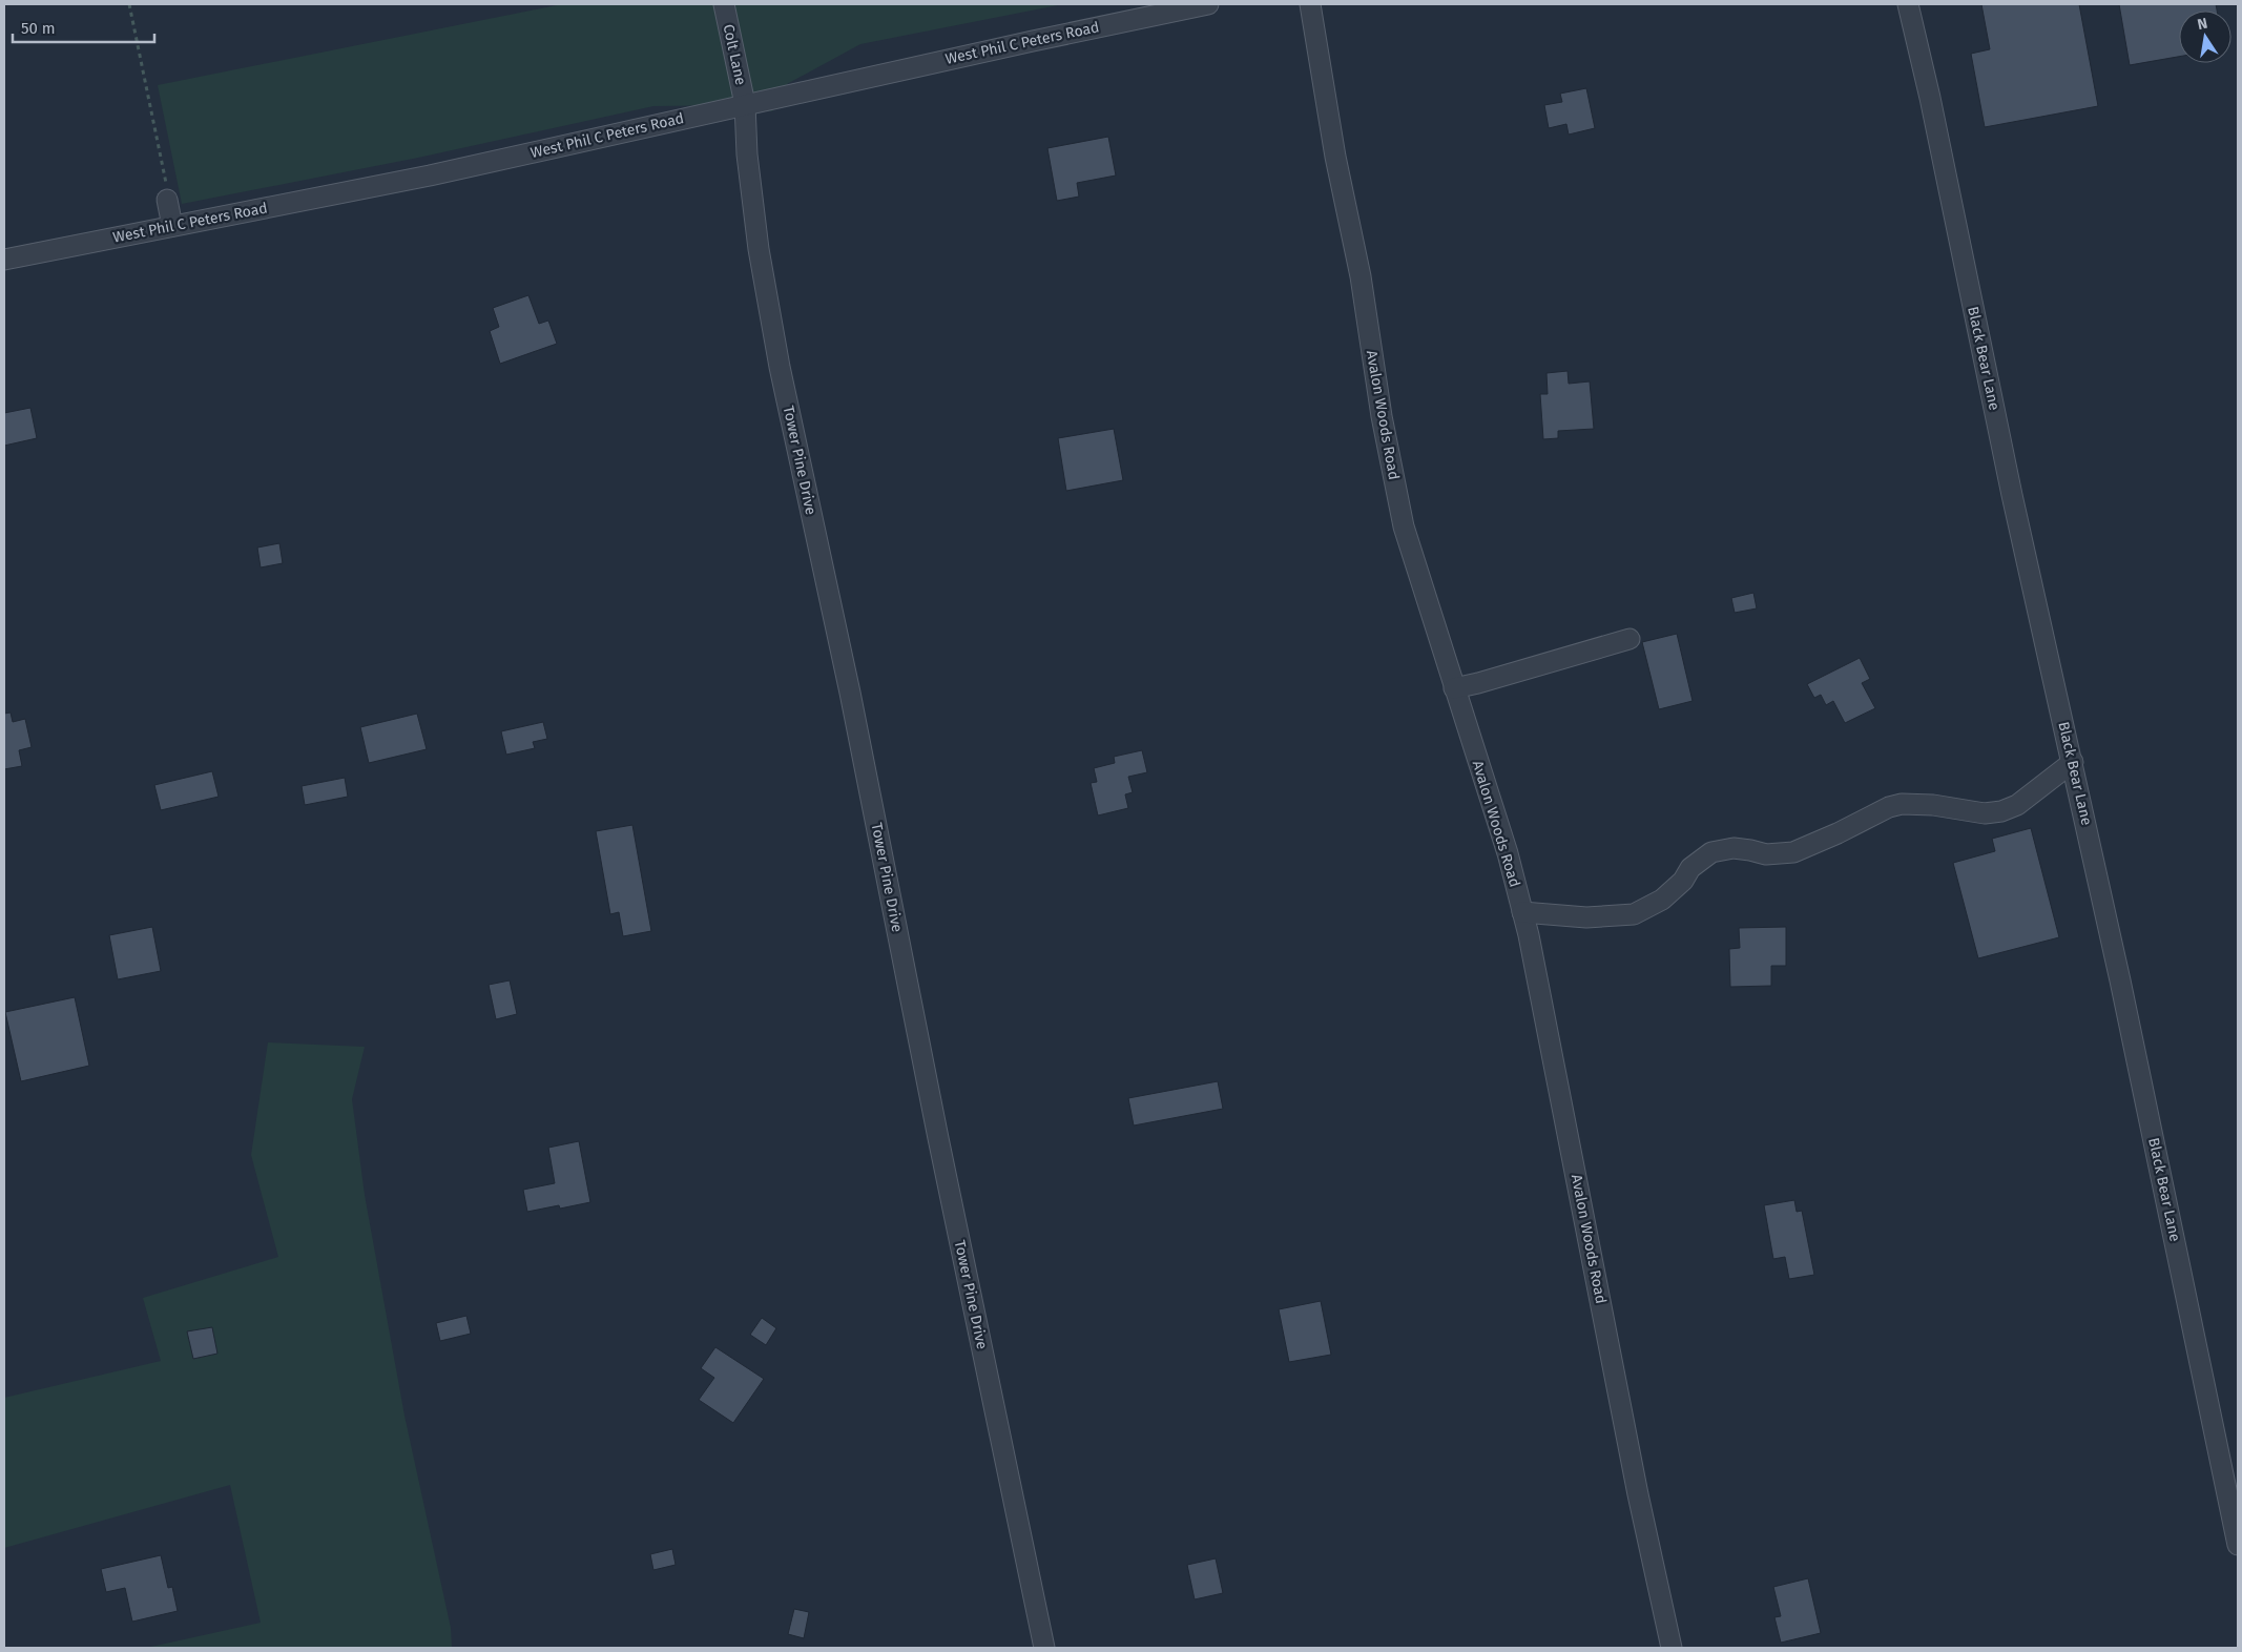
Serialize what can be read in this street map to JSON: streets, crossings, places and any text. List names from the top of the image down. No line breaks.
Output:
{"streets":{"street":["West Phil C Peters Road","Colt Lane","Black Bear Lane","Avalon Woods Road","Tower Pine Drive"]},"crossings":[["West Phil C Peters Road","Colt Lane"],["West Phil C Peters Road","Tower Pine Drive"],["Colt Lane","Tower Pine Drive"]],"scale_bar":"50 m","north":"top"}
